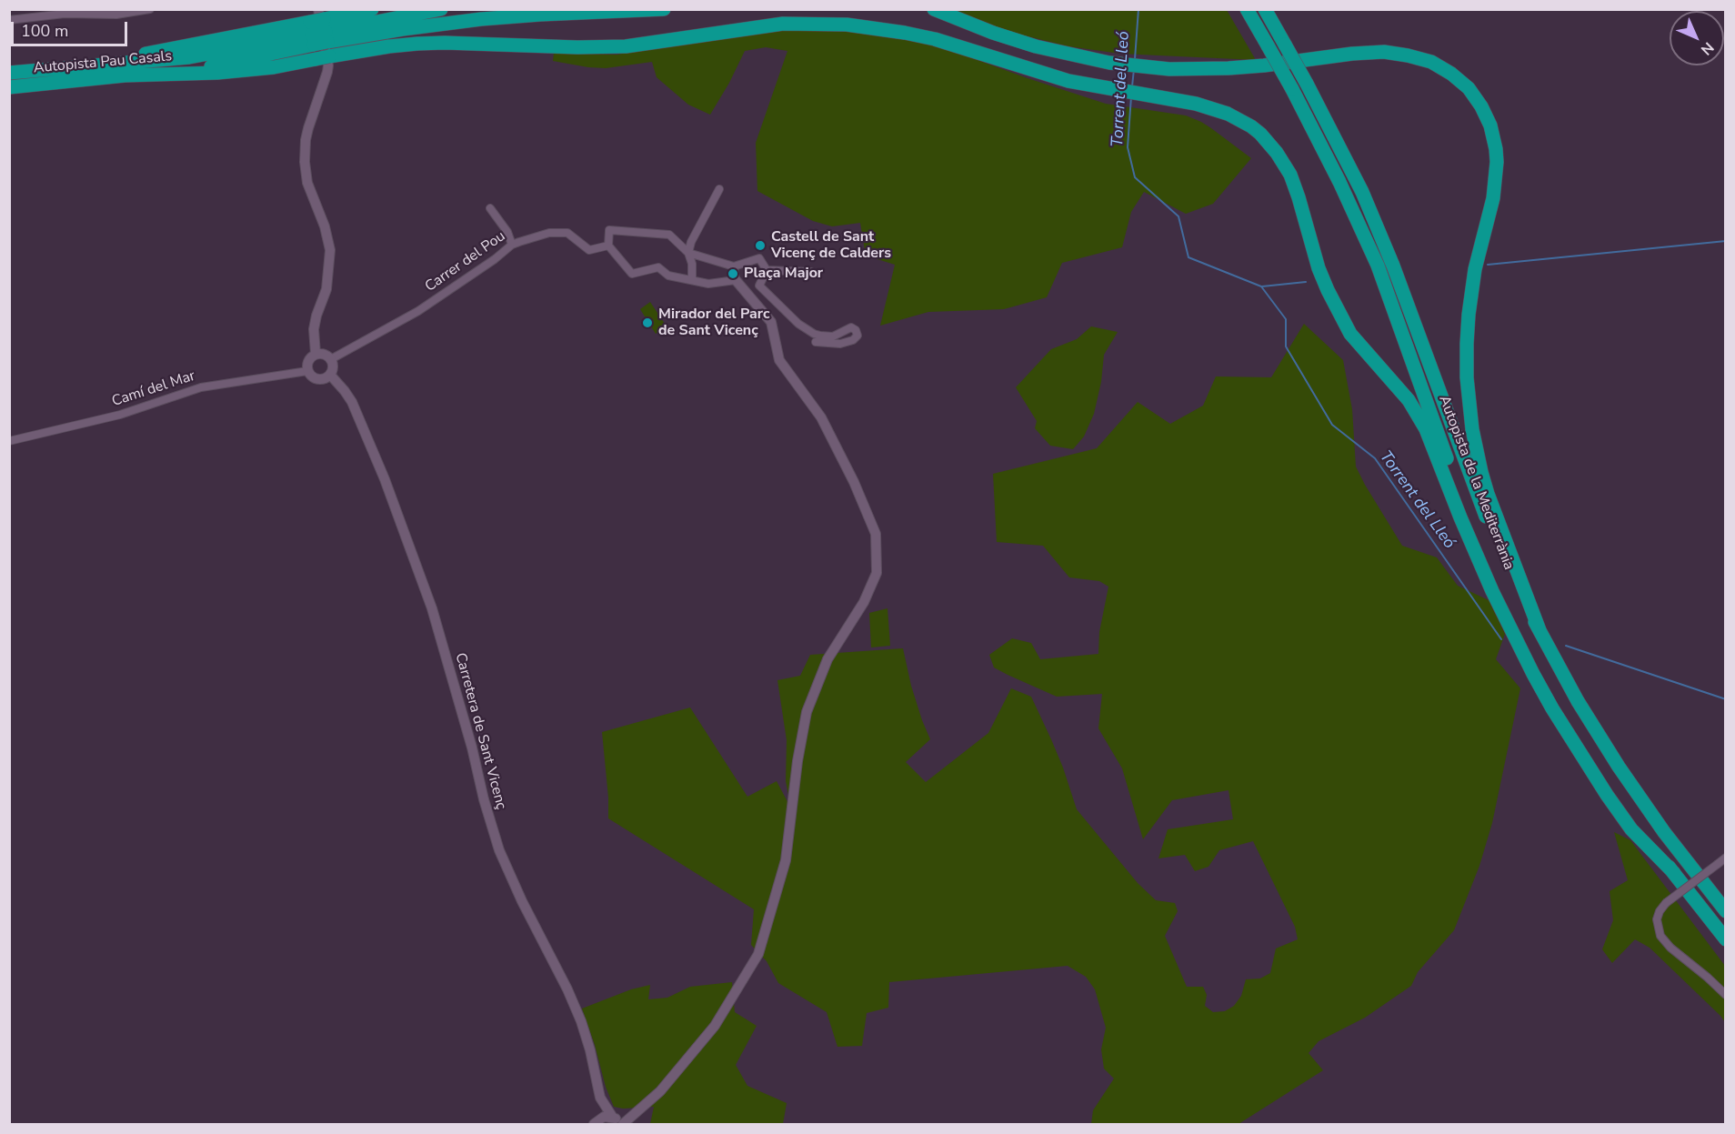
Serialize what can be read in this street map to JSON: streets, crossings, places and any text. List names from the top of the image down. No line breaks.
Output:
{"streets":{"highway":["Autopista Pau Casals","Autopista de la Mediterrània"],"street":["Carrer del Pou","Camí del Mar","Carretera de Sant Vicenç"]},"crossings":[["Carrer del Pou","Camí del Mar"],["Carrer del Pou","Carretera de Sant Vicenç"],["Camí del Mar","Carretera de Sant Vicenç"]],"water":["Torrent del Lleó"],"places":["Castell de Sant Vicenç de Calders","Plaça Major","Mirador del Parc de Sant Vicenç"],"scale_bar":"100 m","north":"bottom right"}
